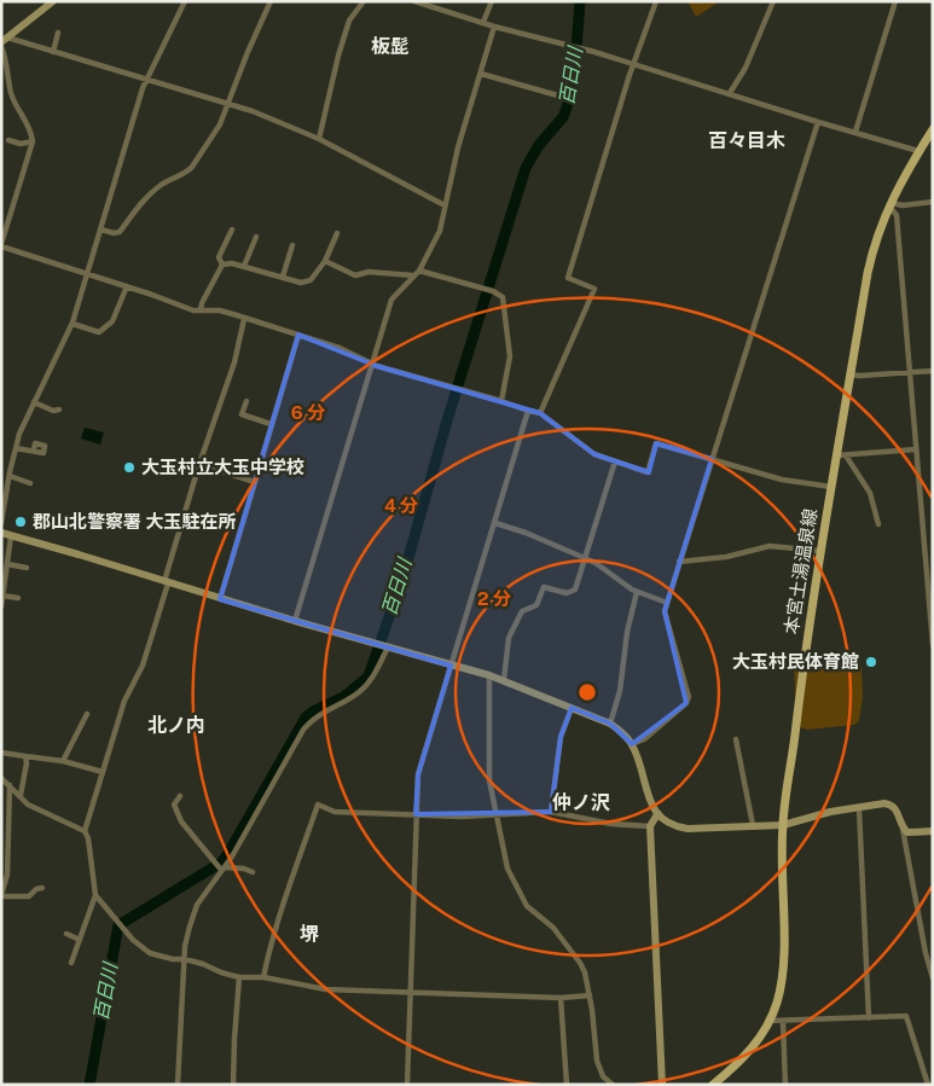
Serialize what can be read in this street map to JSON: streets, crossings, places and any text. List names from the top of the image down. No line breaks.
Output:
{"streets":{"main road":["本宮土湯温泉線"]},"districts":["板髭","百々目木","北ノ内","仲ノ沢","堺"],"water":["百日川"],"places":["大玉村立大玉中学校","郡山北警察署 大玉駐在所","大玉村民体育館"],"rings":["6 分","4 分","2 分"]}
